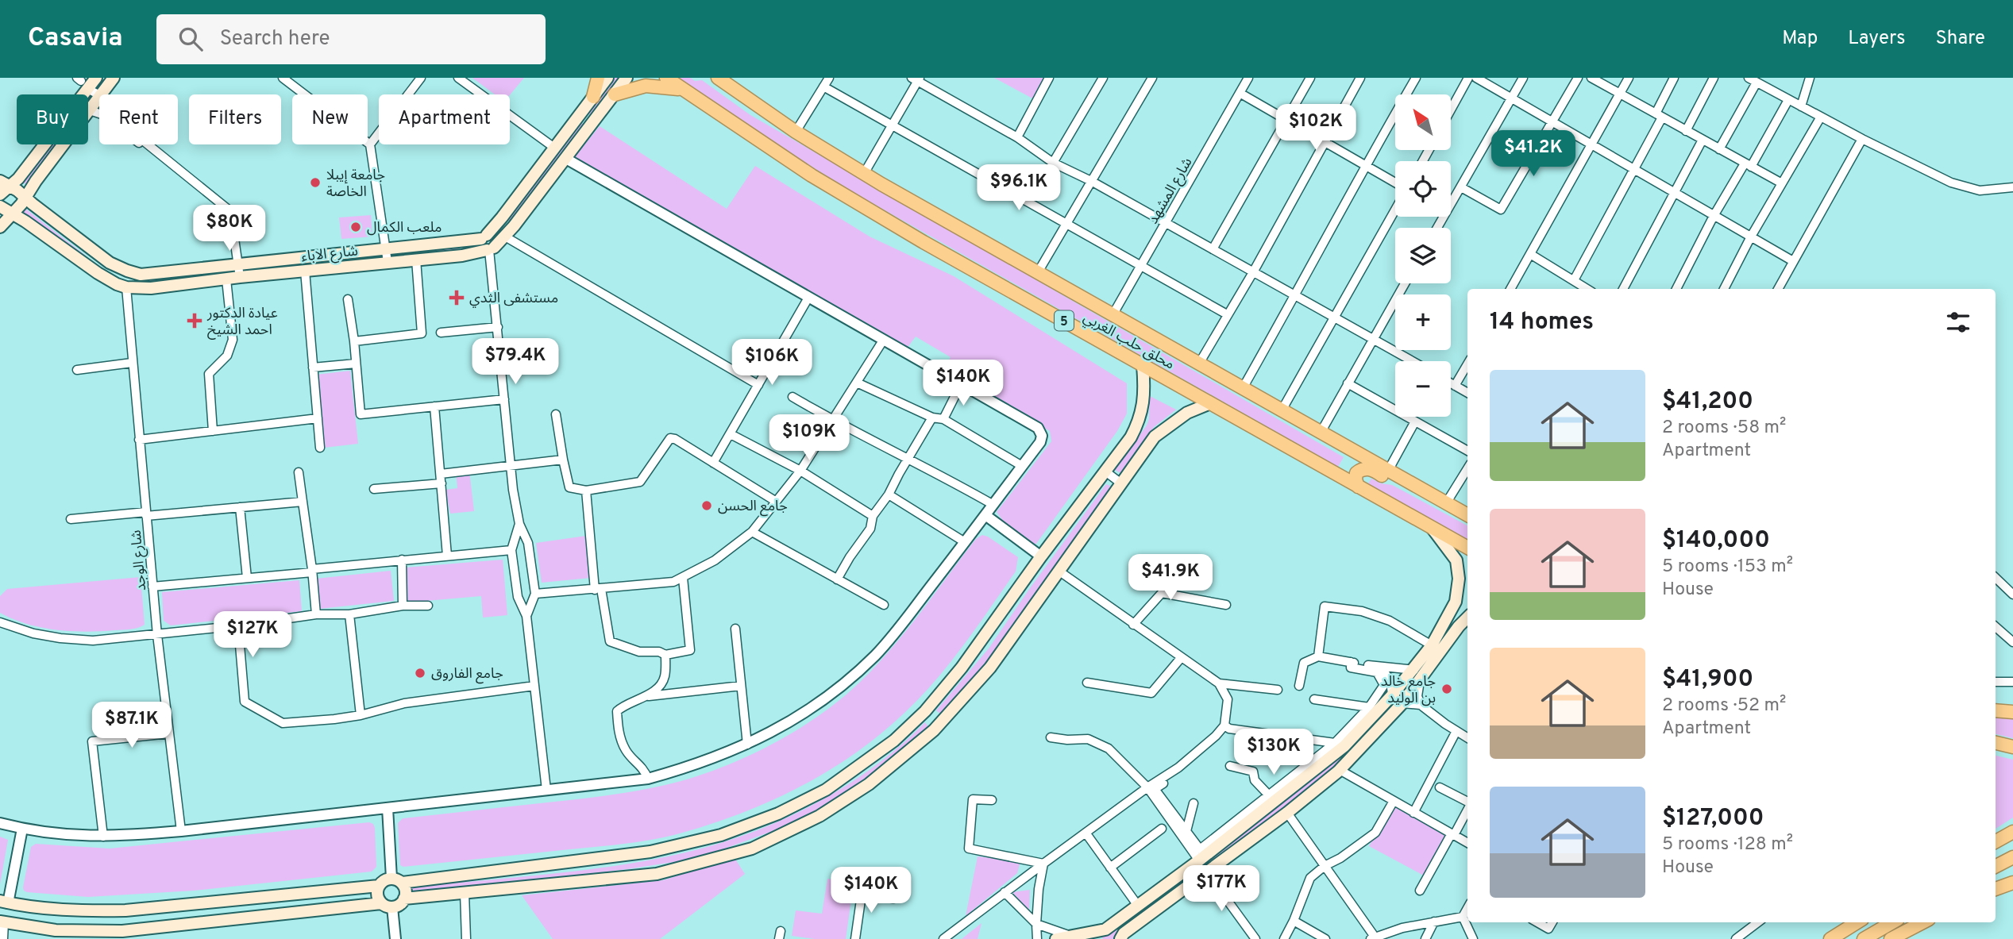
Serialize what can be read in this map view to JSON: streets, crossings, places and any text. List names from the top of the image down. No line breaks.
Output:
{"streets":{"highway":["5","محلق حلب الغربي"],"main road":["شارع الاباء"],"street":["شارع المشهد","شارع الوجد"]},"crossings":[["شارع المشهد","محلق حلب الغربي"],["شارع الاباء","شارع الوجد"]],"places":{"other":["جامعة إيبلا الخاصة","ملعب الكمال","جامع الحسن","جامع الفاروق","جامع خالد بن الوليد"],"health":["مستشفى الثدي","عيادة الدكتور احمد الشيخ"]},"north":"top left","page":{"header":"Casavia","search":"Search here","nav":["Map","Layers","Share"],"map_buttons":["+","−"],"chip":["Buy","Rent","Filters","New","Apartment"],"price":["$102K","$41.2K","$96.1K","$80K","$79.4K","$106K","$140K","$109K","$41.9K","$127K","$87.1K","$130K","$177K","$140K"],"heading":"14 homes","list":[{"name":"$41,200","note":"2 rooms · 58 m² · Apartment"},{"name":"$140,000","note":"5 rooms · 153 m² · House"},{"name":"$41,900","note":"2 rooms · 52 m² · Apartment"},{"name":"$127,000","note":"5 rooms · 128 m² · House"}]}}
